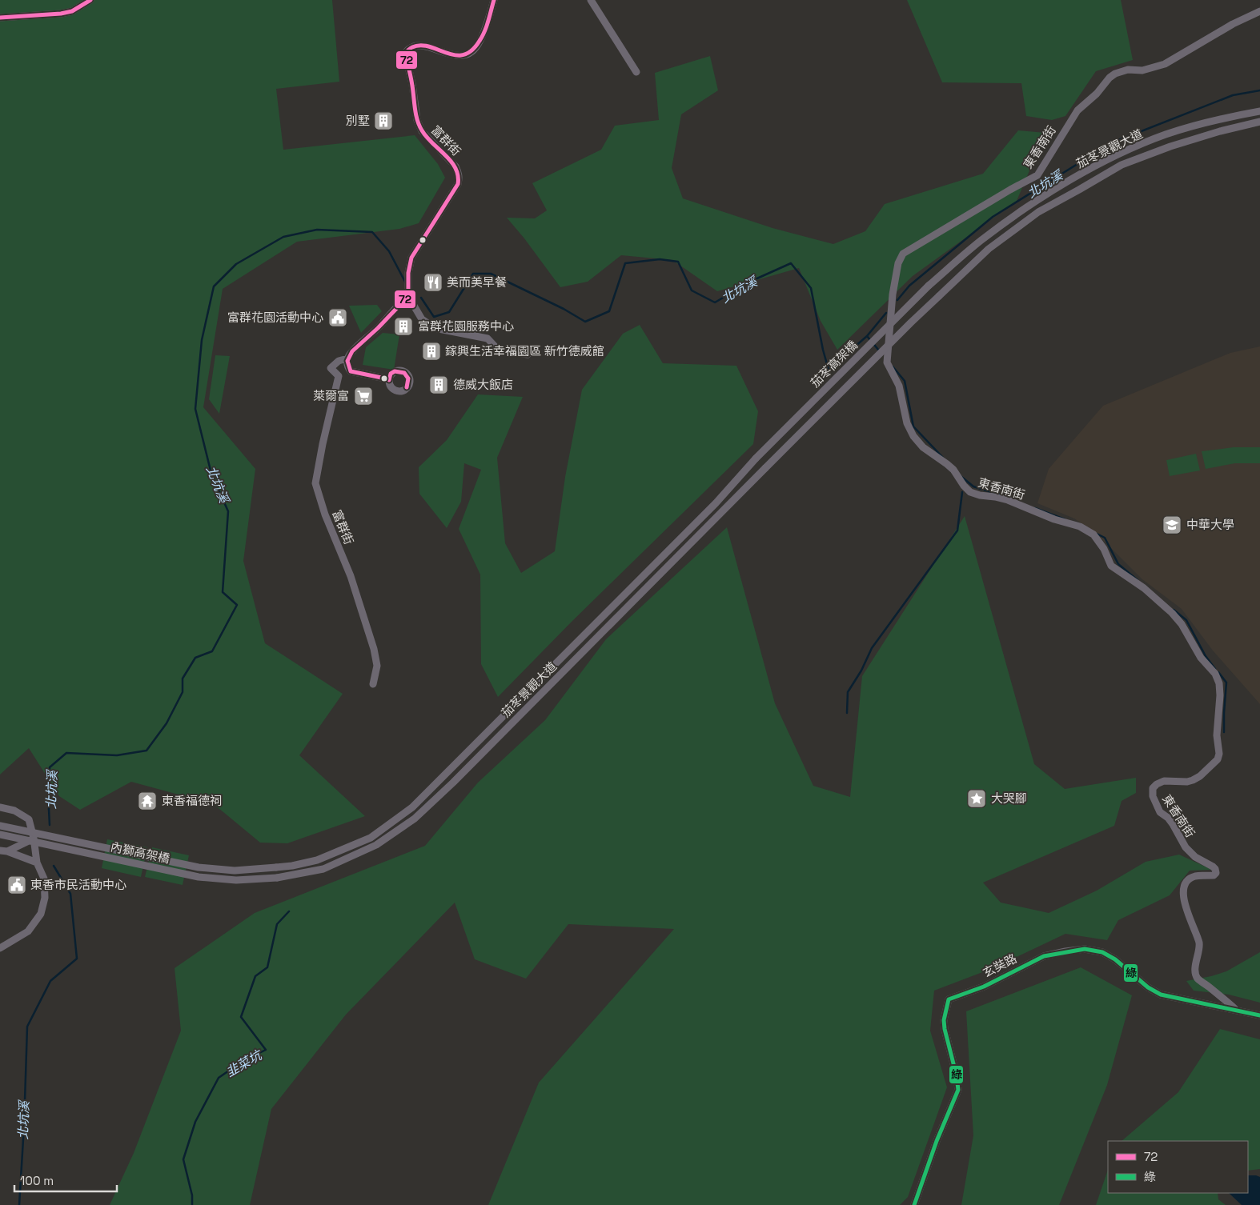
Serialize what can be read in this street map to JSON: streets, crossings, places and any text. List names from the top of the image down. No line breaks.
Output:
{"streets":{"street":["富群街","東香南街","茄苳景觀大道","茄苳高架橋","內獅高架橋","玄奘路"]},"crossings":[["東香南街","玄奘路"],["茄苳景觀大道","茄苳高架橋"],["茄苳景觀大道","內獅高架橋"]],"water":["北坑溪","韭菜坑"],"places":{"building":["別墅","富群花園服務中心","鎵興生活幸福園區 新竹德威館","德威大飯店"],"restaurant":["美而美早餐"],"public building":["富群花園活動中心","東香市民活動中心"],"supermarket":["萊爾富"],"school or university":["中華大學"],"place":["大哭腳"],"temple":["東香福德祠"]},"lines":["transit line 72","transit line 綠"],"legend":["72","綠"],"scale_bar":"100 m"}
